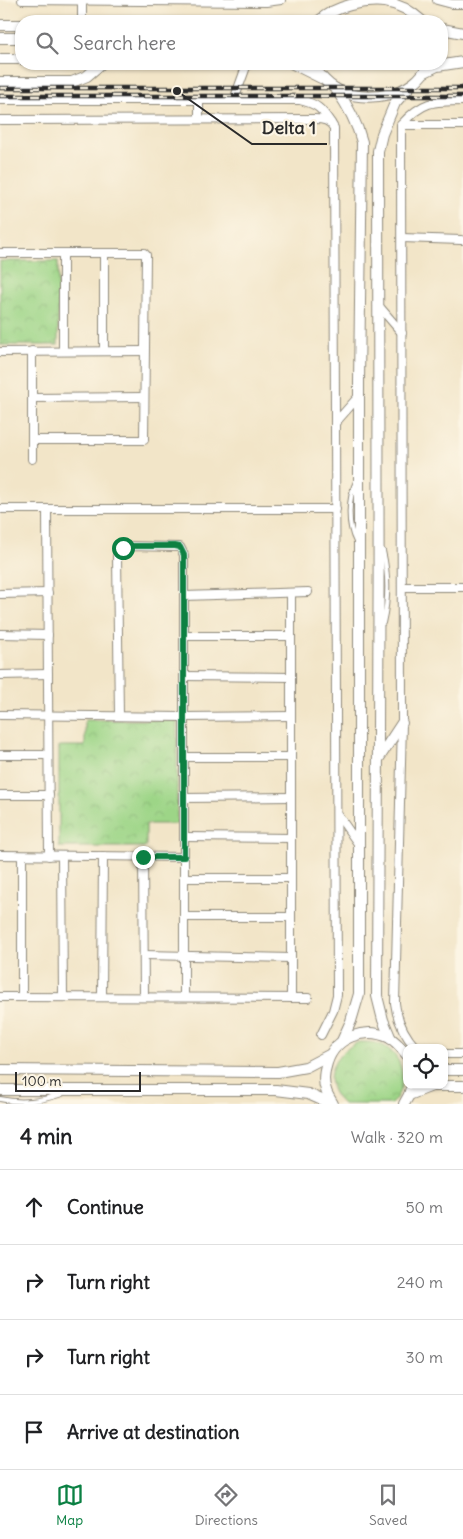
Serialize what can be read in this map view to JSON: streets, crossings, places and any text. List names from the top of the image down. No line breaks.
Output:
{"places":["Delta 1"],"scale_bar":"100 m","page":{"search":"Search here","scale":"100 m","heading":["4 min","Walk · 320 m"],"list":[["Continue","50 m"],["Turn right","240 m"],["Turn right","30 m"],"Arrive at destination"],"nav":["Map","Directions","Saved"]}}
